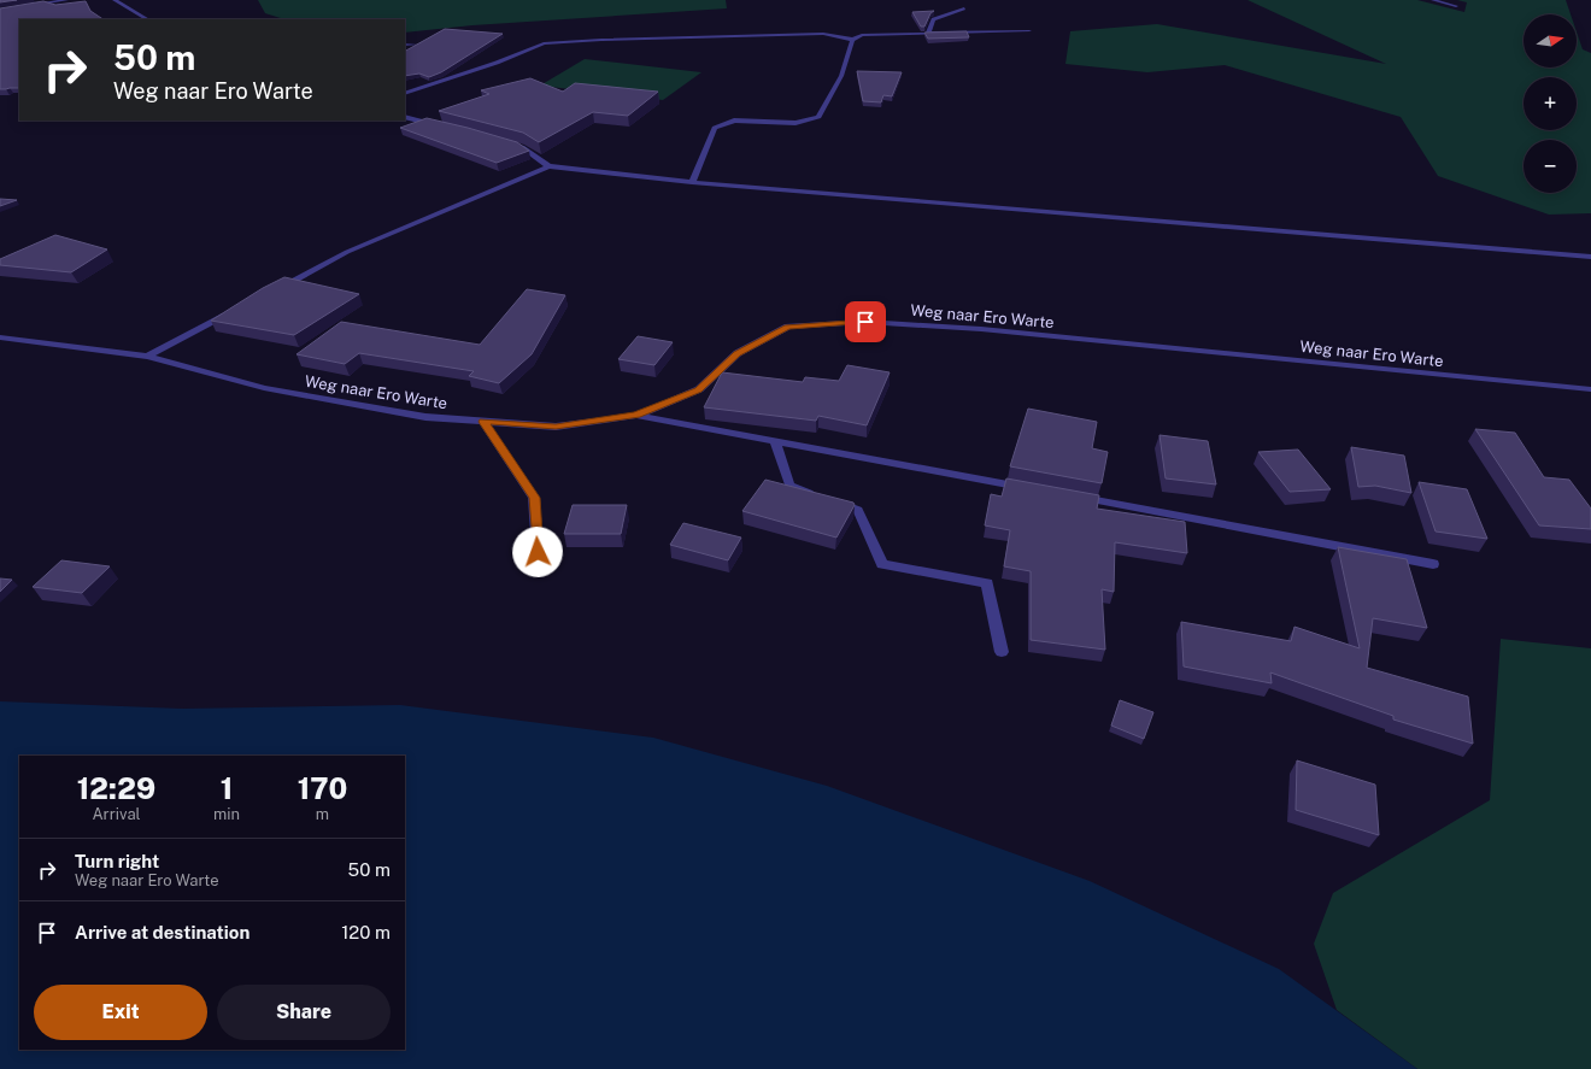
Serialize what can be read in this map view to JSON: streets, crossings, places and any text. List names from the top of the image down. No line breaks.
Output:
{"streets":{"street":["Weg naar Ero Warte"]},"north":"right","page":{"map_buttons":["+","−"],"turn":["50 m","Weg naar Ero Warte"],"eta":["12:29","Arrival","1","min","170","m"],"list":[{"name":"Turn right","note":"Weg naar Ero Warte","value":"50 m"},{"name":"Arrive at destination","value":"120 m"}],"buttons":["Exit","Share"]}}
